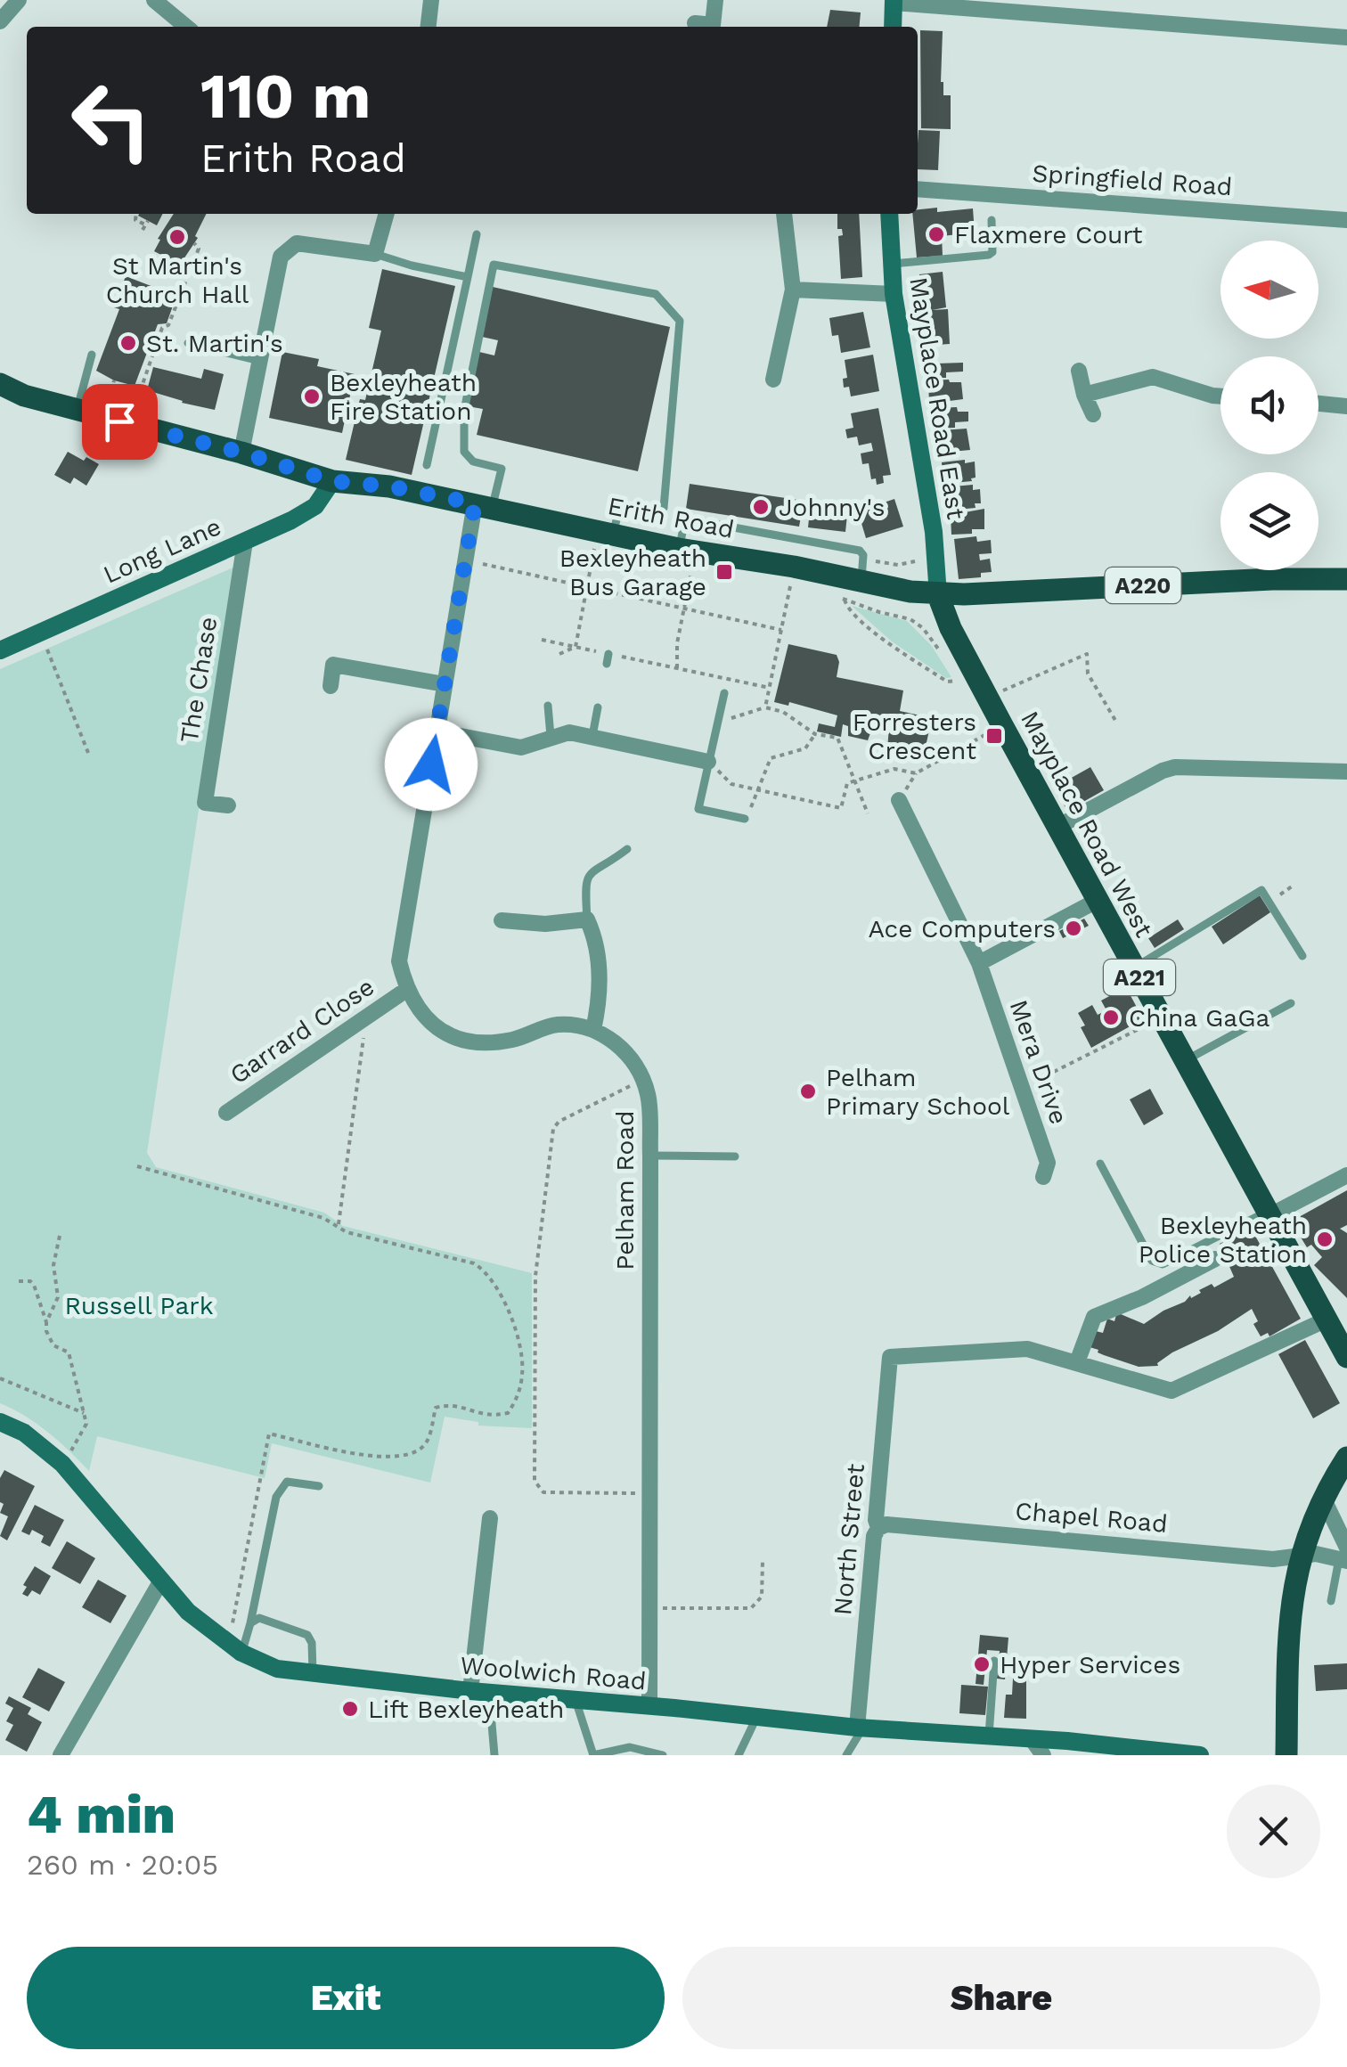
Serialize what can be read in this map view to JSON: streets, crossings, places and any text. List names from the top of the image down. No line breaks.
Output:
{"streets":{"main road":["Erith Road","A220","Mayplace Road West","A221"],"street":["Springfield Road","Mayplace Road East","Long Lane","The Chase","Garrard Close","Mera Drive","Pelham Road","Chapel Road","North Street","Woolwich Road"]},"crossings":[["Mayplace Road East","Erith Road"],["Mayplace Road East","Mayplace Road West"],["Erith Road","Long Lane"],["Erith Road","Mayplace Road West"],["Long Lane","The Chase"],["Pelham Road","Woolwich Road"],["Chapel Road","North Street"],["North Street","Woolwich Road"]],"parks":["Russell Park"],"places":{"other":["Flaxmere Court","St Martin's Church Hall","St. Martin's","Bexleyheath Fire Station","Johnny's","Ace Computers","China GaGa","Pelham Primary School","Bexleyheath Police Station","Hyper Services","Lift Bexleyheath"],"transit":["Bexleyheath Bus Garage","Forresters Crescent"]},"north":"left","page":{"turn":["110 m","Erith Road"],"heading":["4 min","260 m · 20:05"],"buttons":["Exit","Share"]}}
